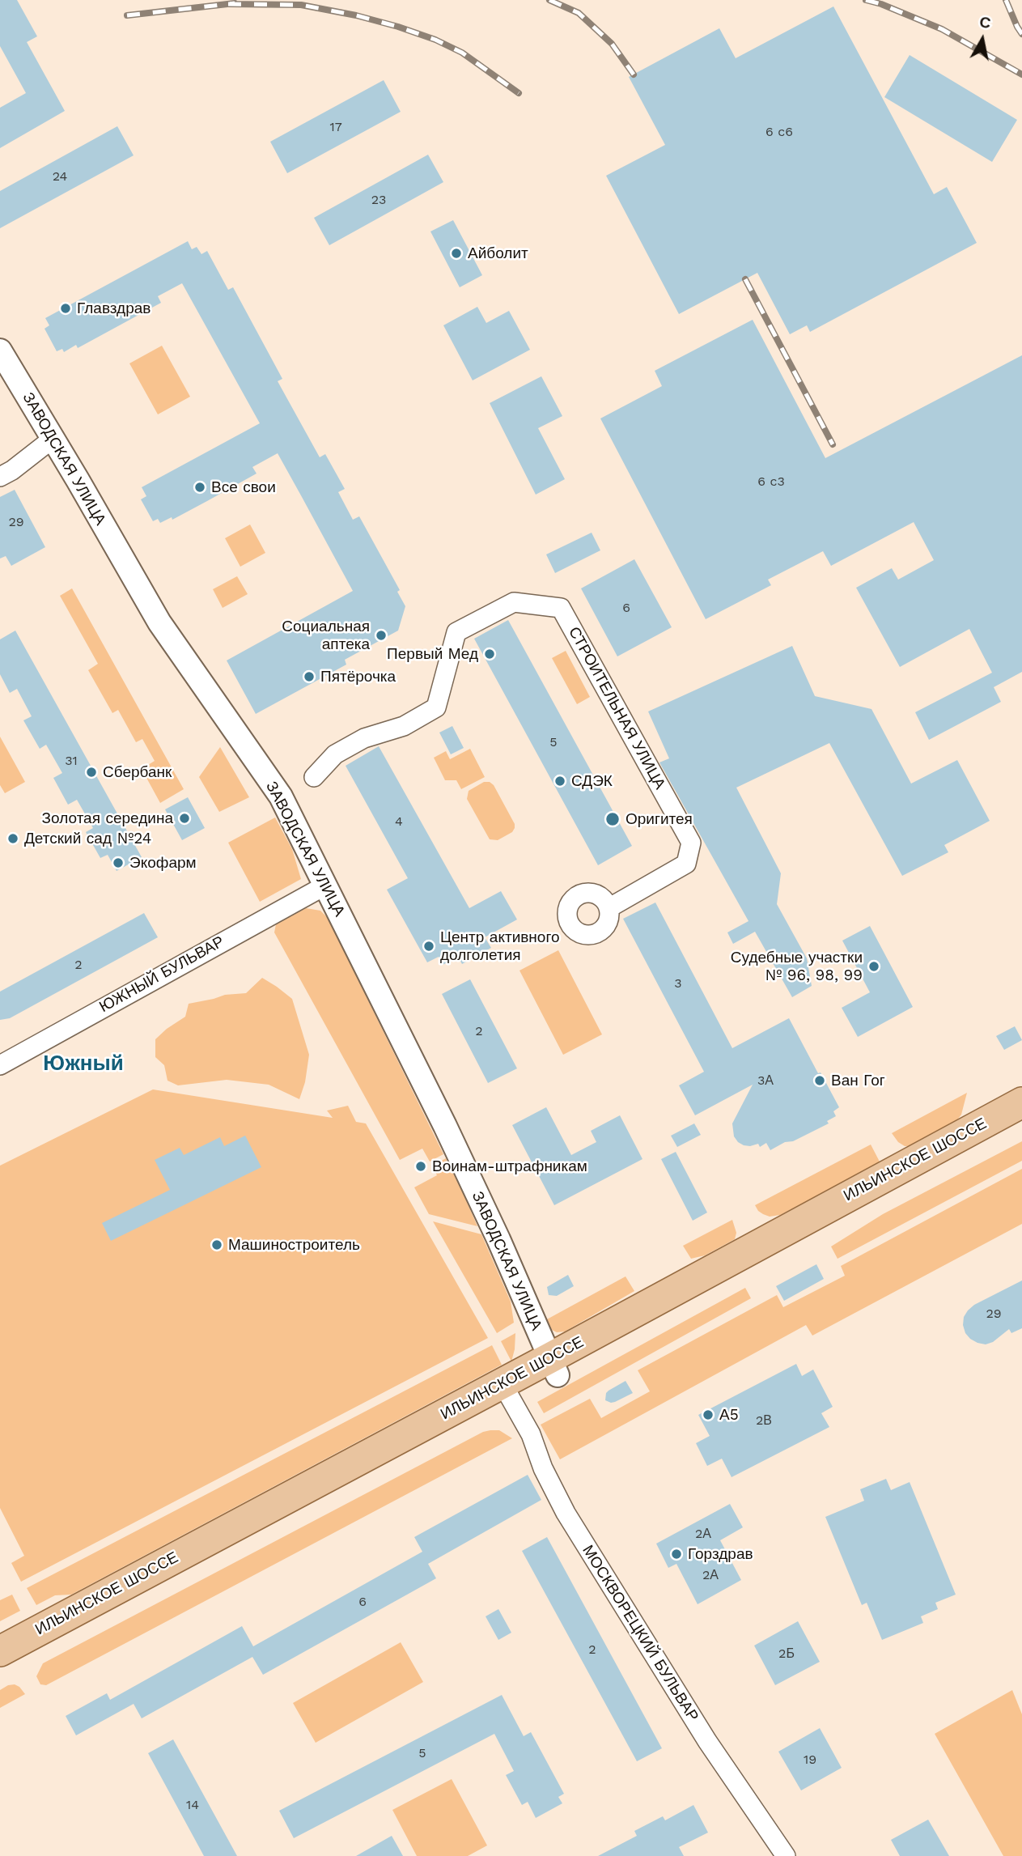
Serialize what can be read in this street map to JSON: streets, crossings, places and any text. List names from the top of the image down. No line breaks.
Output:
{"streets":{"main road":["ИЛЬИНСКОЕ ШОССЕ"],"street":["ЗАВОДСКАЯ УЛИЦА","СТРОИТЕЛЬНАЯ УЛИЦА","ЮЖНЫЙ БУЛЬВАР","МОСКВОРЕЦКИЙ БУЛЬВАР"]},"crossings":[["ЗАВОДСКАЯ УЛИЦА","ЮЖНЫЙ БУЛЬВАР"],["ЗАВОДСКАЯ УЛИЦА","ИЛЬИНСКОЕ ШОССЕ"],["ИЛЬИНСКОЕ ШОССЕ","МОСКВОРЕЦКИЙ БУЛЬВАР"]],"districts":["Южный"],"places":["Айболит","Главздрав","Все свои","Социальная аптека","Первый Мед","Пятёрочка","Сбербанк","СДЭК","Золотая середина","Оригитея","Детский сад №24","Экофарм","Центр активного долголетия","Судебные участки № 96, 98, 99","Ван Гог","Воинам-штрафникам","Машиностроитель","А5","Горздрав"],"house_numbers":["17","6 c6","24","23","6 c3","29","6","5","31","4","2","3","2","3А","29","2В","2А","2А","6","2","2Б","5","19","14"],"north":"top"}
